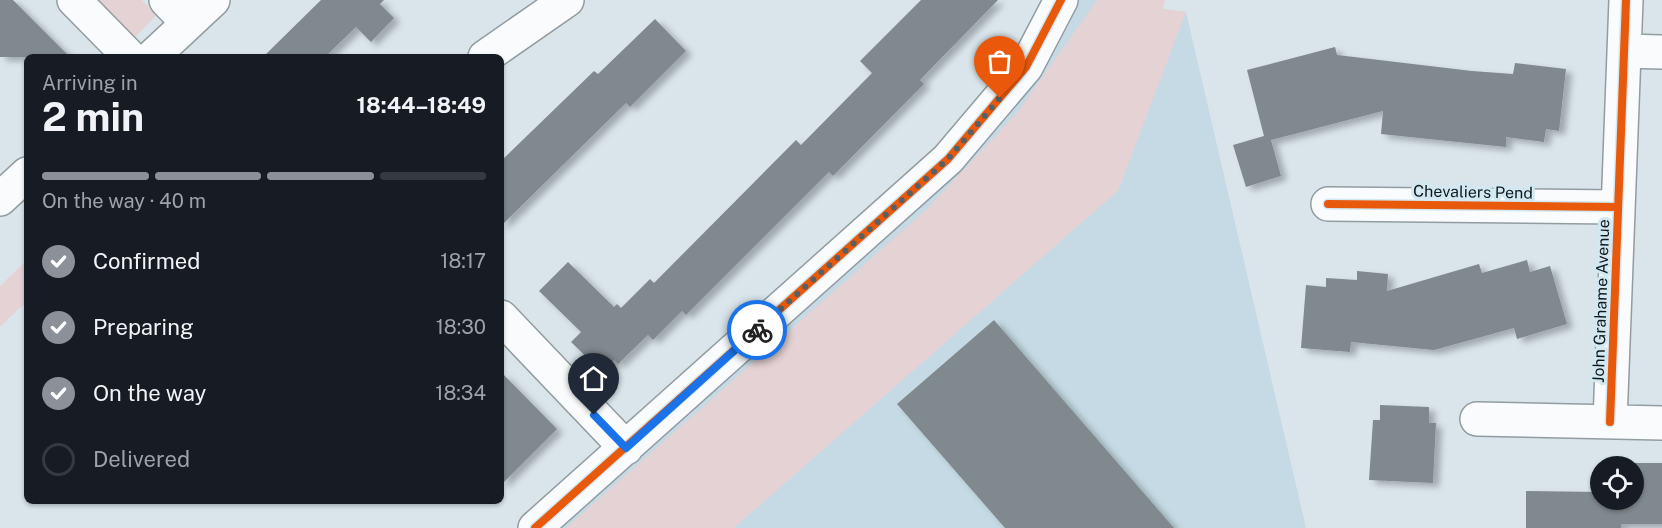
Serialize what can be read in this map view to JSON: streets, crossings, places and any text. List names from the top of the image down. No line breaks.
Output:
{"streets":{"street":["Chevaliers Pend","John Grahame Avenue"]},"crossings":[["Chevaliers Pend","John Grahame Avenue"]],"page":{"heading":["2 min","Arriving in","18:44–18:49"],"bar":"On the way · 40 m","list":[["Confirmed","18:17"],["Preparing","18:30"],["On the way","18:34"],"Delivered"]}}
